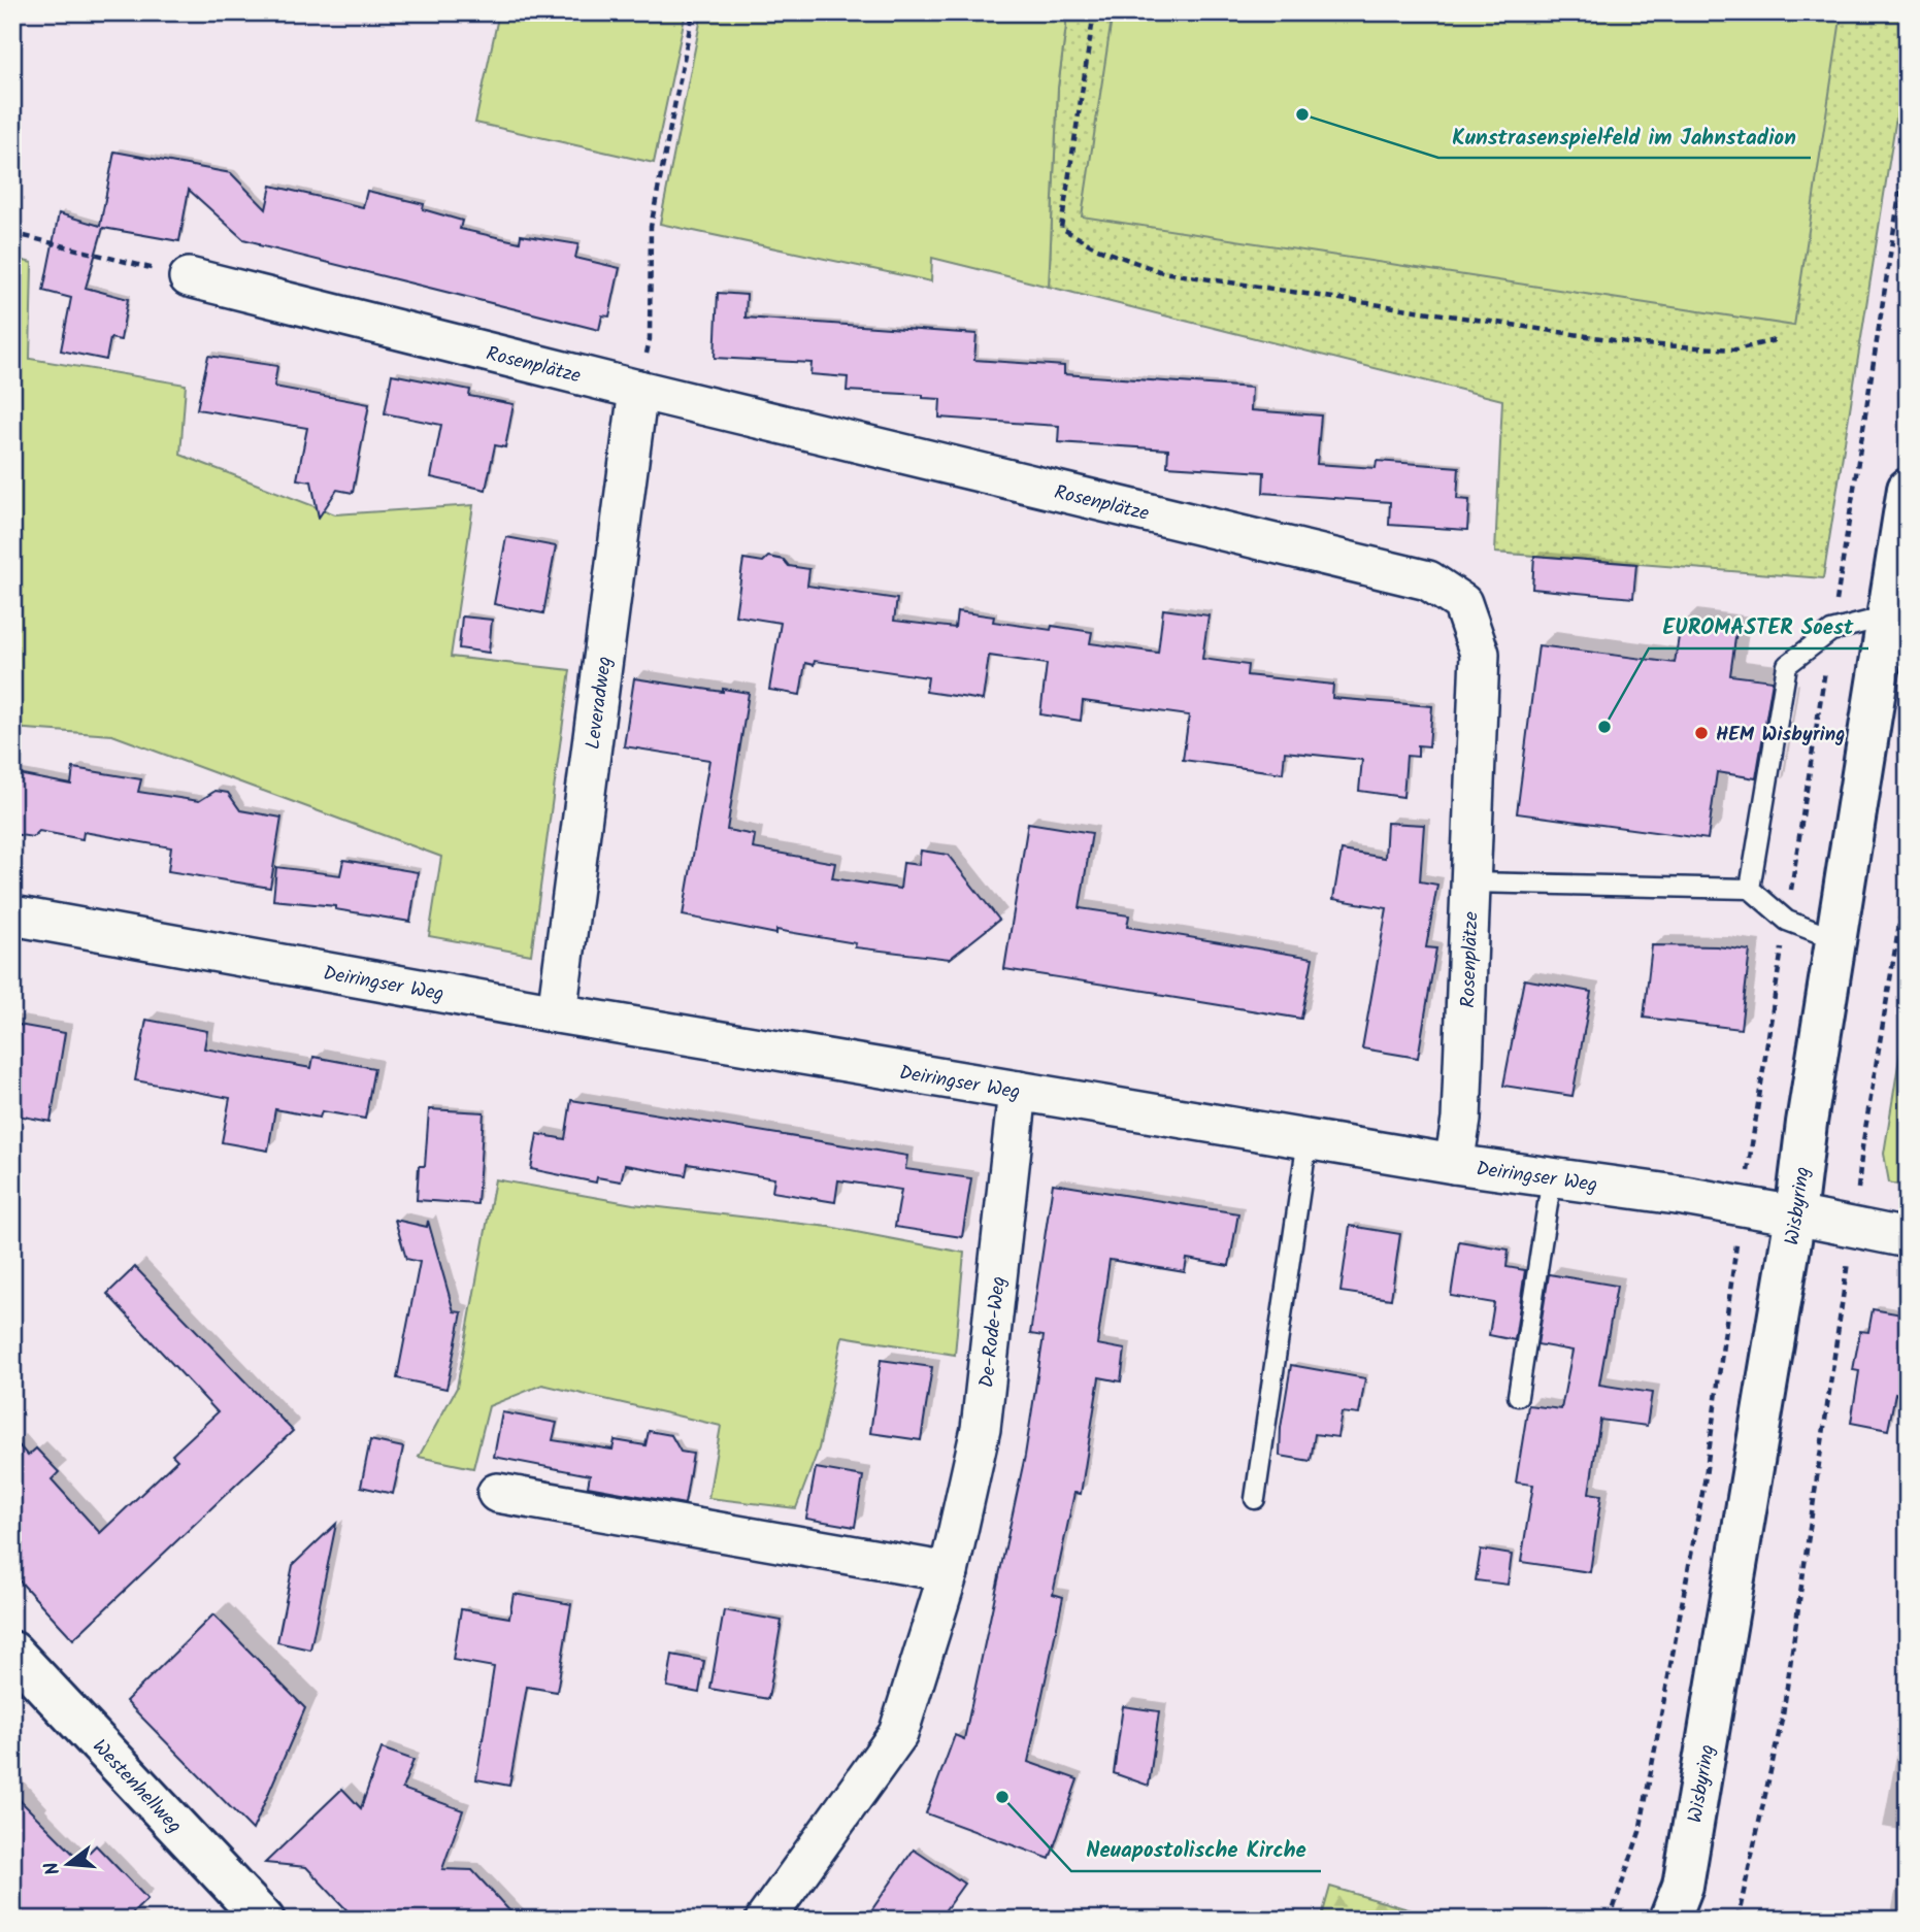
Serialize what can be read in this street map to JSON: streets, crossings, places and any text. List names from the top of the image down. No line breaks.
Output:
{"streets":{"main road":["Wisbyring","Westenhellweg"],"street":["Rosenplätze","Leveradweg","Deiringser Weg","De-Rode-Weg"]},"crossings":[["Rosenplätze","Leveradweg"],["Rosenplätze","Deiringser Weg"],["Leveradweg","Deiringser Weg"],["Deiringser Weg","Wisbyring"],["Deiringser Weg","De-Rode-Weg"]],"places":["Kunstrasenspielfeld im Jahnstadion","EUROMASTER Soest","HEM Wisbyring","Neuapostolische Kirche"],"north":"left"}
